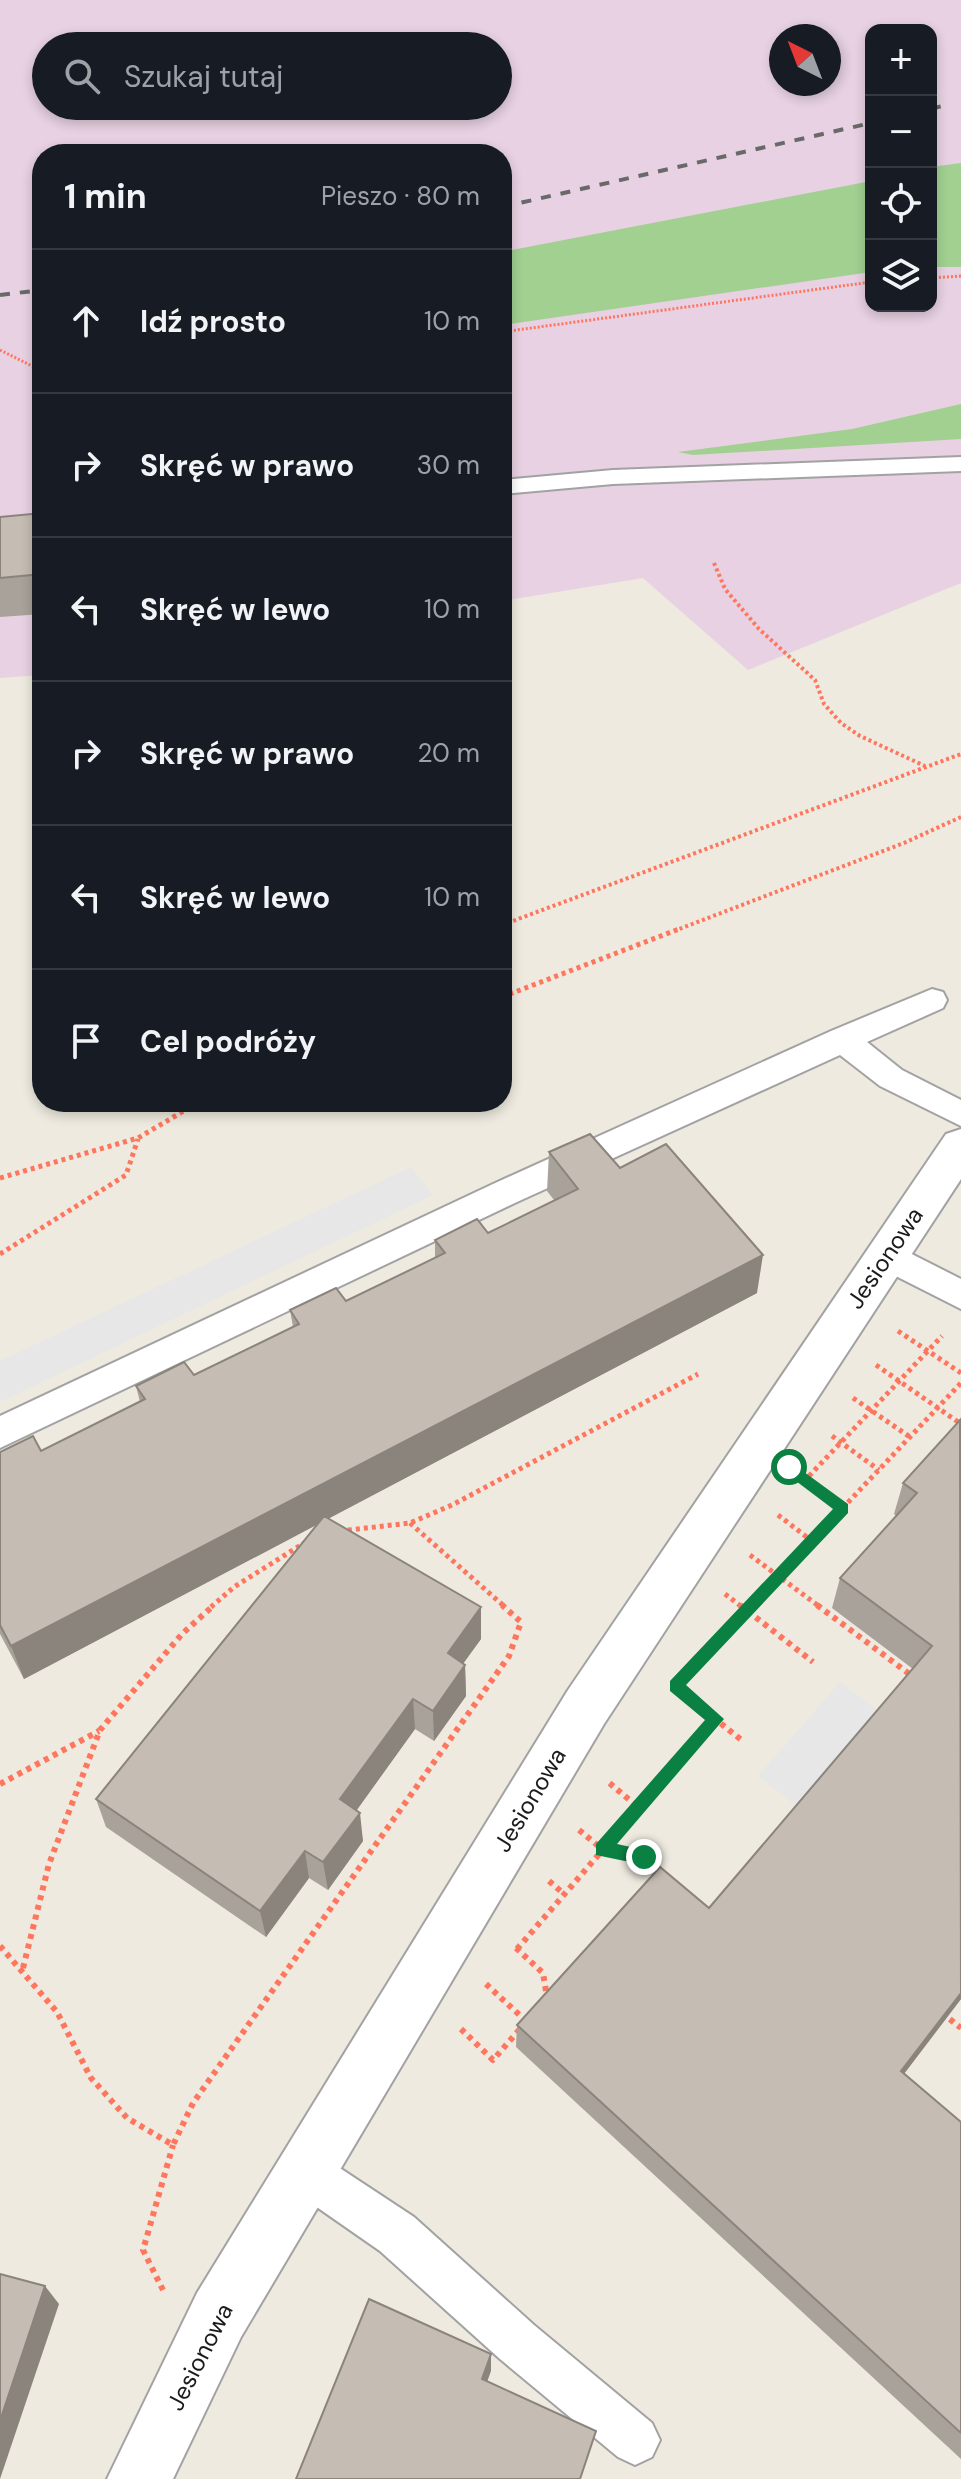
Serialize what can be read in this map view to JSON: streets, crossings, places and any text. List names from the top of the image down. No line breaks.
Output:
{"streets":{"street":["Jesionowa"]},"north":"top left","page":{"map_buttons":["+","−"],"search":"Szukaj tutaj","heading":["1 min","Pieszo · 80 m"],"list":[["Idź prosto","10 m"],["Skręć w prawo","30 m"],["Skręć w lewo","10 m"],["Skręć w prawo","20 m"],["Skręć w lewo","10 m"],"Cel podróży"]}}
